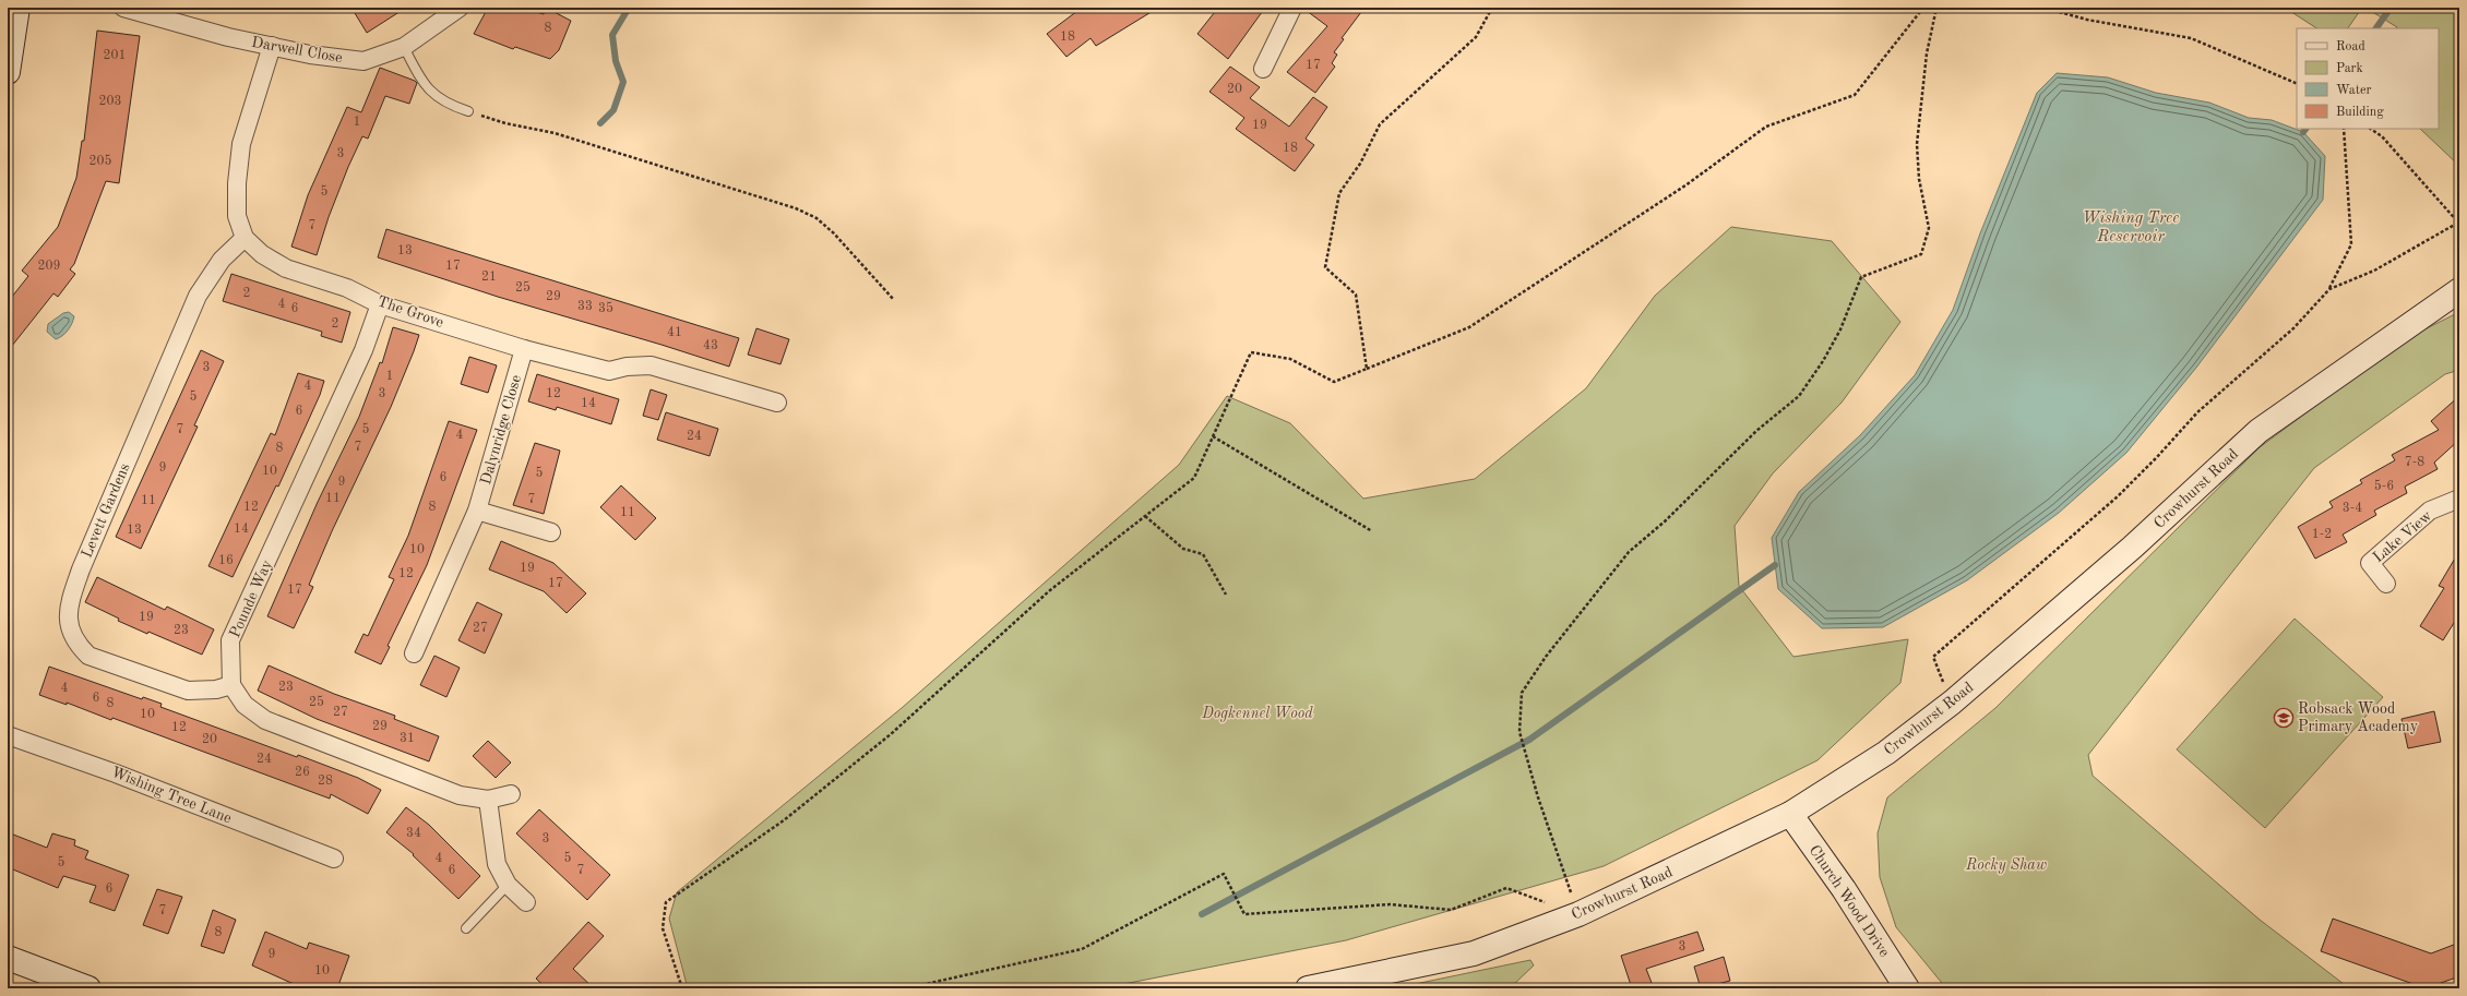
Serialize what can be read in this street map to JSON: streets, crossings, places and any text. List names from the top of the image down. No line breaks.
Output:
{"streets":{"main road":["Crowhurst Road","Church Wood Drive"],"street":["Darwell Close","The Grove","Dalynridge Close","Levett Gardens","Lake View","Pounde Way","Wishing Tree Lane"]},"crossings":[["Darwell Close","The Grove"],["The Grove","Dalynridge Close"],["The Grove","Levett Gardens"],["The Grove","Pounde Way"],["Crowhurst Road","Church Wood Drive"],["Levett Gardens","Pounde Way"]],"water":["Wishing Tree Reservoir"],"parks":["Dogkennel Wood","Rocky Shaw"],"places":{"school or university":["Robsack Wood Primary Academy"]},"house_numbers":["8","18","201","17","20","203","1","19","18","3","205","5","7","13","209","17","21","25","2","29","4","33","6","35","2","41","43","3","1","4","3","12","5","14","6","7","5","4","24","7","8","7-8","9","10","5","6","9","5-6","11","7","11","12","8","3-4","11","14","13","1-2","10","16","19","12","17","17","19","27","23","23","4","6","25","8","27","10","29","12","31","20","24","26","28","34","3","4","5","5","6","7","6","7","8","3","9","10"],"legend":["Road","Park","Water","Building"]}
